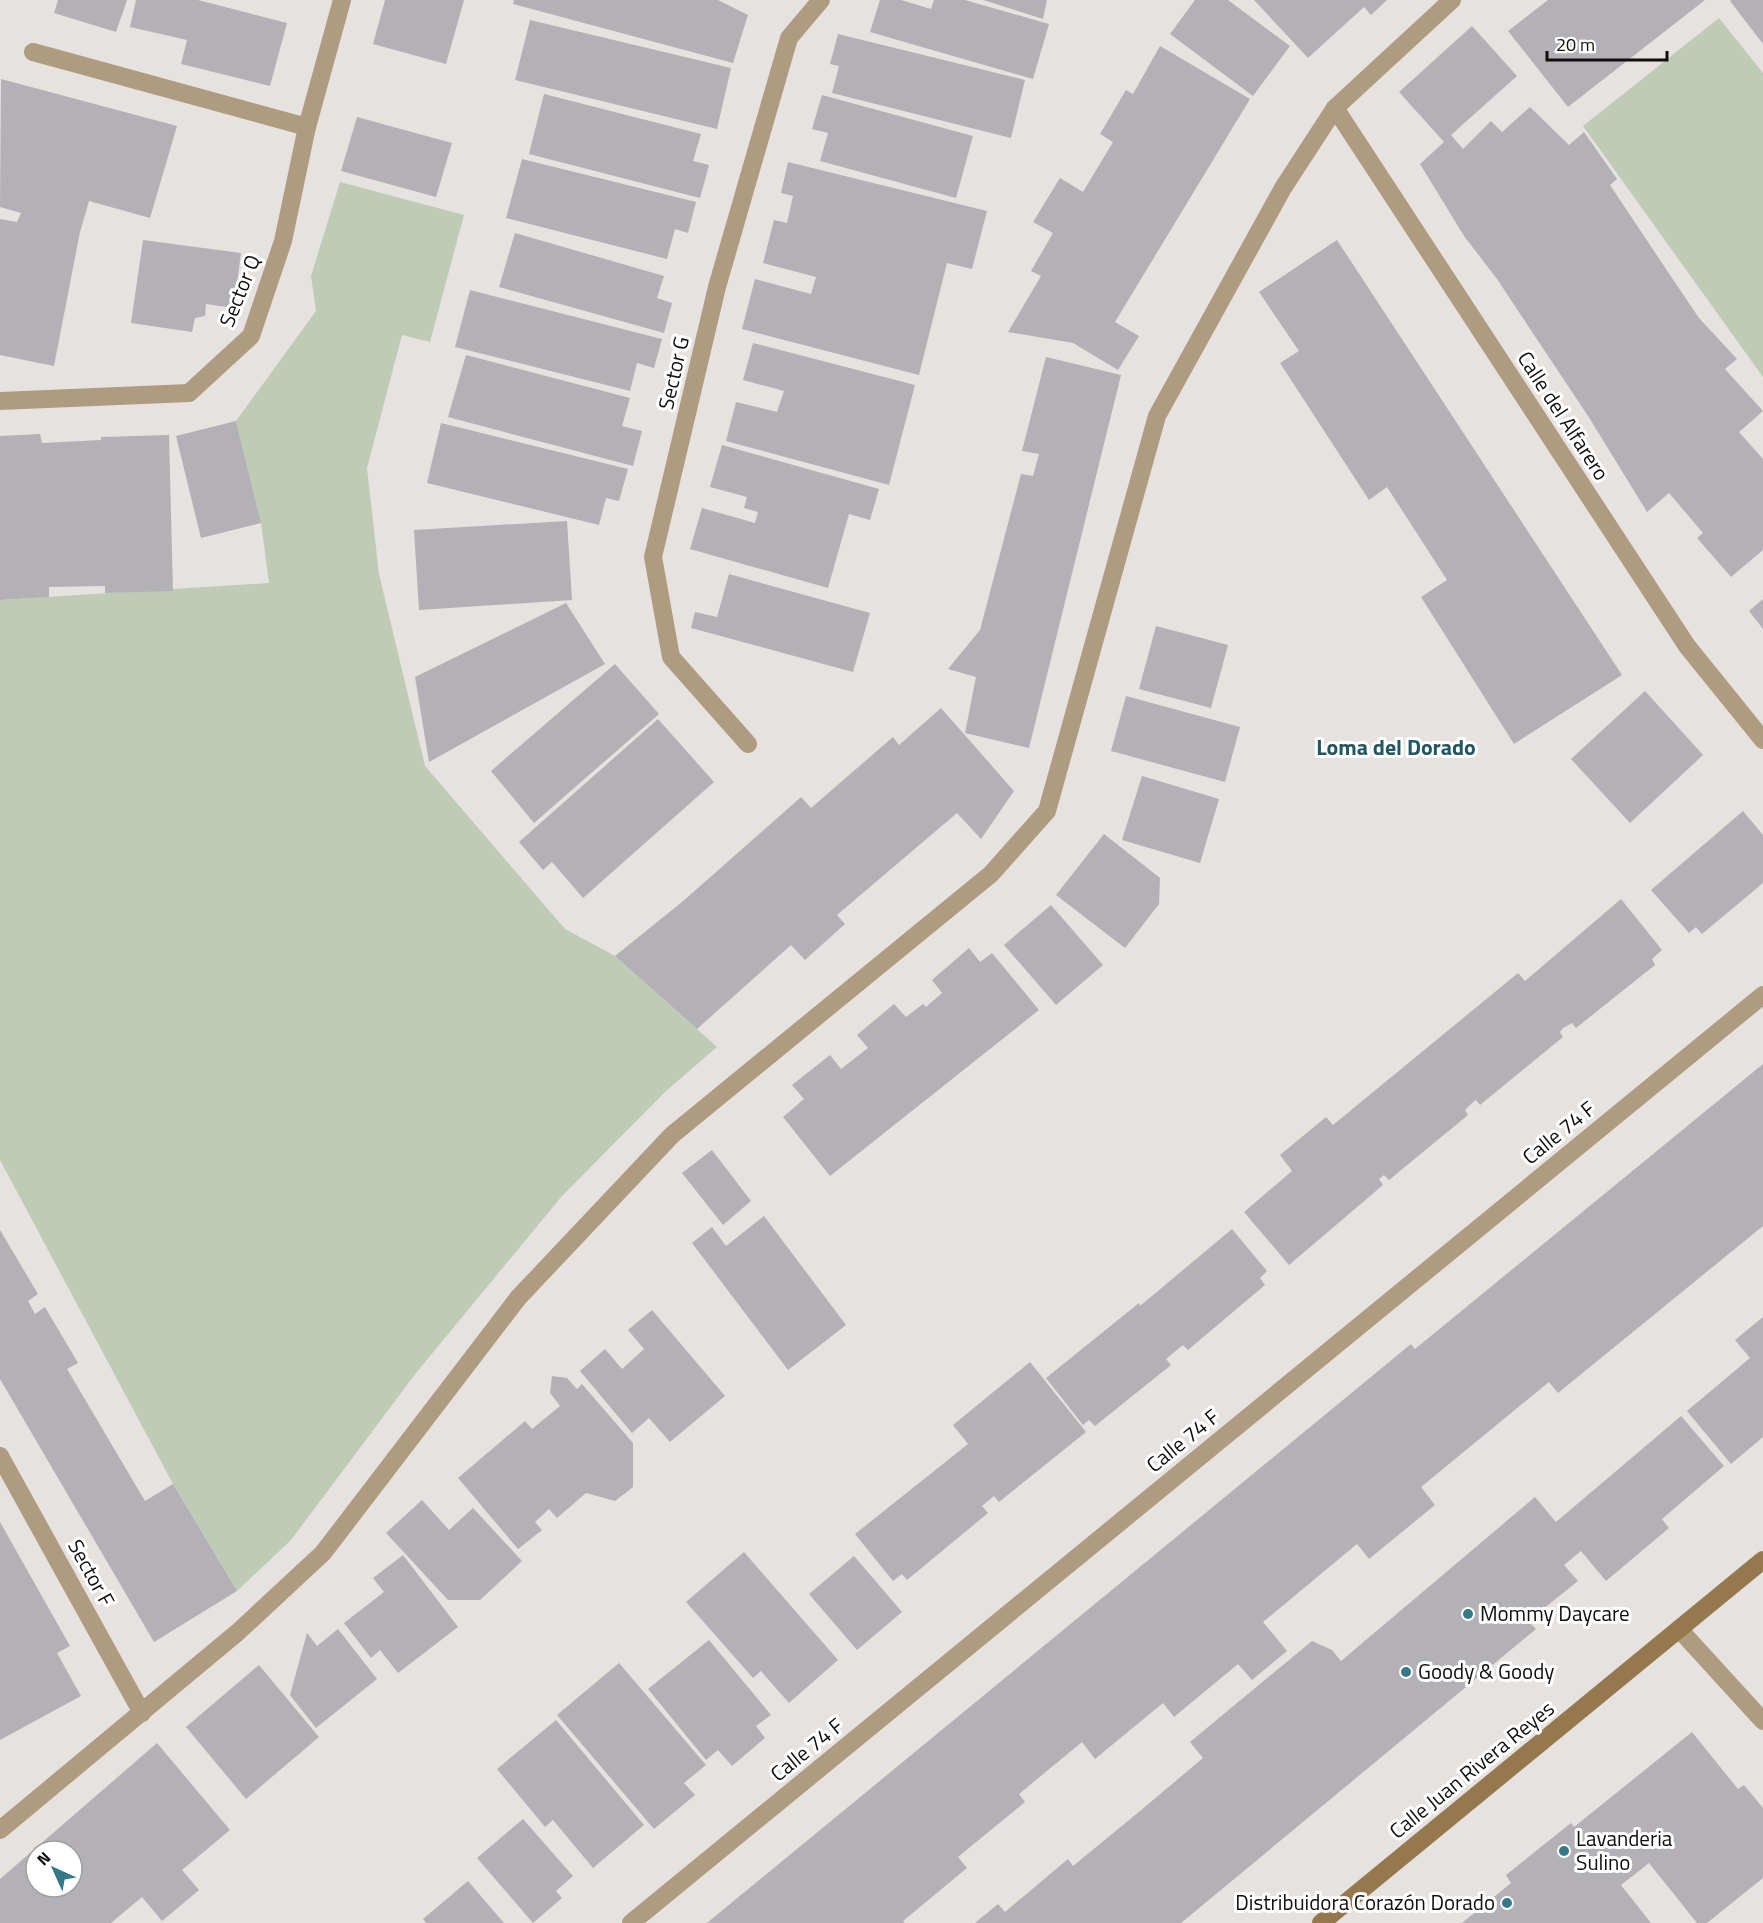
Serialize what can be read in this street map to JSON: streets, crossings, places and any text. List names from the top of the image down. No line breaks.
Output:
{"streets":{"street":["Sector Q","Sector G","Calle del Alfarero","Calle 74 F","Sector F","Calle Juan Rivera Reyes"]},"districts":["Loma del Dorado"],"places":["Mommy Daycare","Goody & Goody","Lavanderia Sulino","Distribuidora Corazón Dorado"],"scale_bar":"20 m","north":"top left"}
